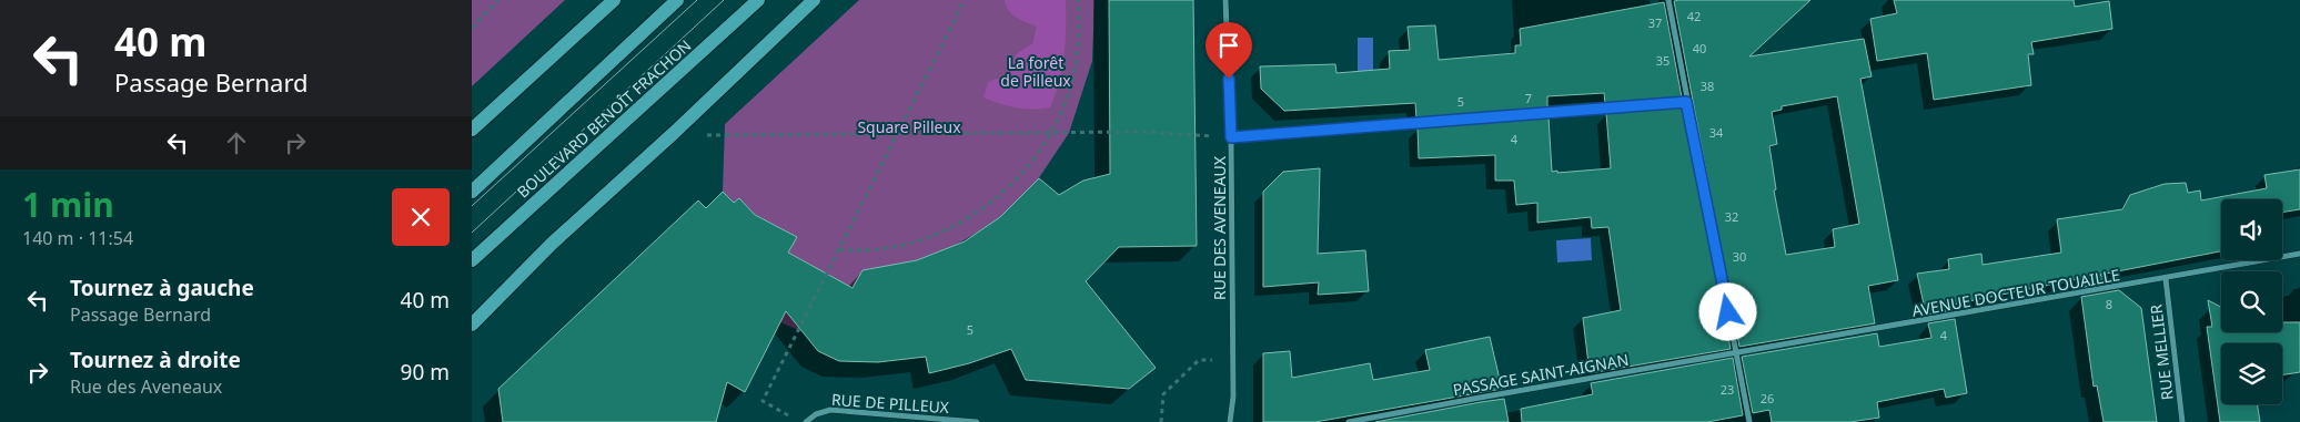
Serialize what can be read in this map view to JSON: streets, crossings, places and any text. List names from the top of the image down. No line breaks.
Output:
{"streets":{"main road":["BOULEVARD BENOÎT FRACHON"],"street":["RUE DES AVENEAUX","AVENUE DOCTEUR TOUAILLE","RUE MELLIER","PASSAGE SAINT-AIGNAN","RUE DE PILLEUX"]},"crossings":[["AVENUE DOCTEUR TOUAILLE","RUE MELLIER"],["AVENUE DOCTEUR TOUAILLE","PASSAGE SAINT-AIGNAN"]],"parks":["La forêt de Pilleux","Square Pilleux"],"house_numbers":["42","37","40","35","38","7","5","34","4","32","30","8","5","4","23","26"],"page":{"turn":["40 m","Passage Bernard"],"heading":["1 min","140 m · 11:54"],"list":[{"name":"Tournez à gauche","note":"Passage Bernard","value":"40 m"},{"name":"Tournez à droite","note":"Rue des Aveneaux","value":"90 m"}]}}
